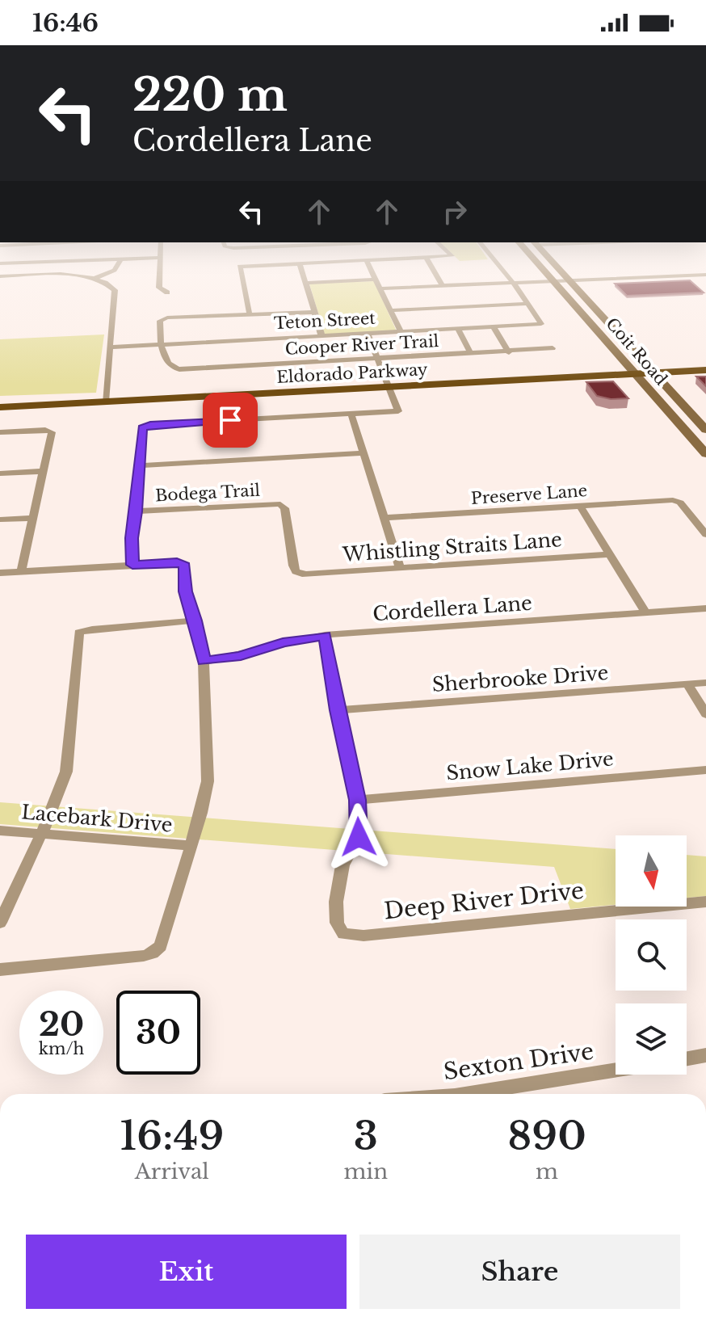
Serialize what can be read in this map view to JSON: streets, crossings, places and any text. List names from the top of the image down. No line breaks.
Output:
{"streets":{"main road":["Coit Road","Eldorado Parkway"],"street":["Teton Street","Cooper River Trail","Bodega Trail","Preserve Lane","Whistling Straits Lane","Cordellera Lane","Sherbrooke Drive","Snow Lake Drive","Lacebark Drive","Deep River Drive","Sexton Drive"]},"crossings":[["Teton Street","Cooper River Trail"],["Coit Road","Eldorado Parkway"],["Bodega Trail","Whistling Straits Lane"],["Snow Lake Drive","Deep River Drive"]],"north":"bottom","page":{"status":"16:46","turn":["220 m","Cordellera Lane"],"speed":"20 km/h","limit":"30","eta":["16:49","Arrival","3","min","890","m"],"buttons":["Exit","Share"]}}
